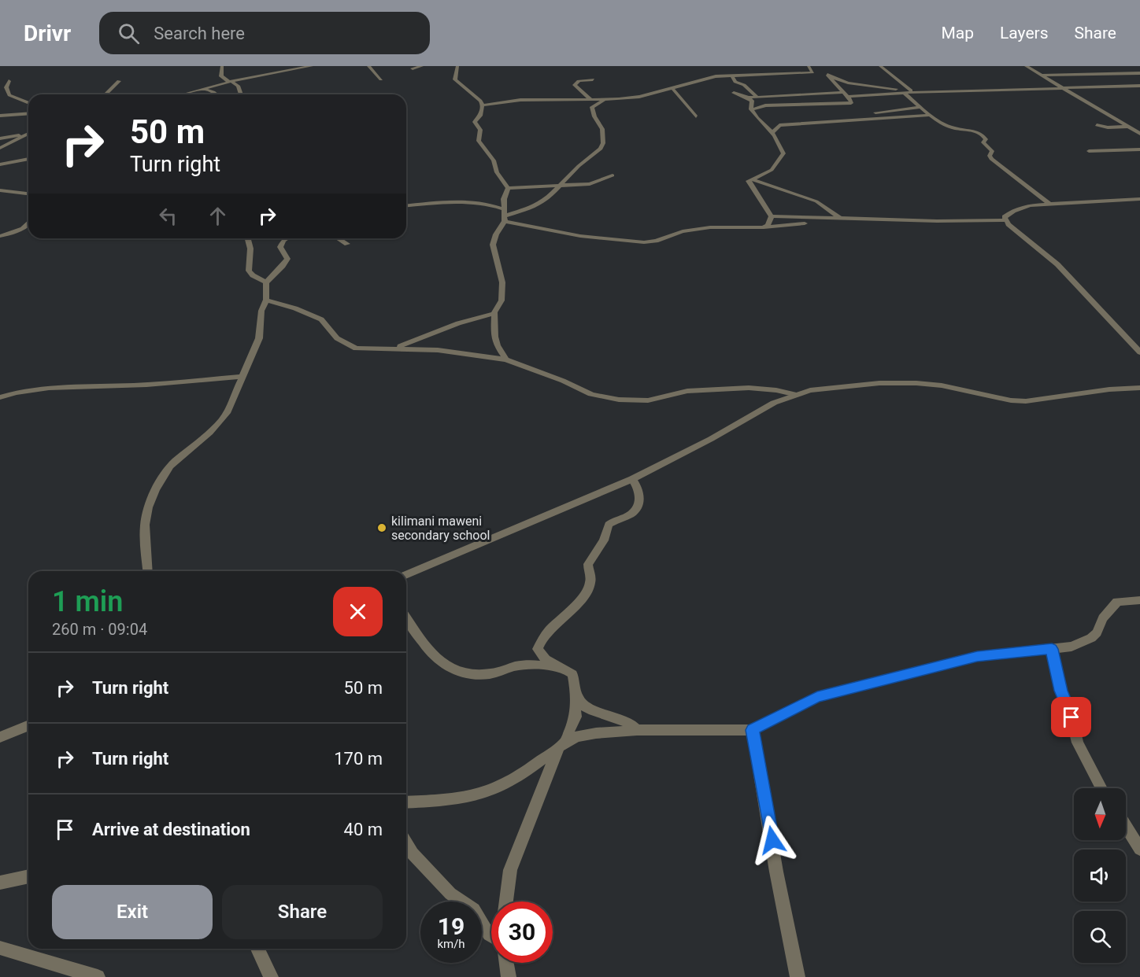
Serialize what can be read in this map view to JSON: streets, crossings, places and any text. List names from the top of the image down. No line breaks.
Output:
{"places":["kilimani maweni secondary school"],"north":"bottom","page":{"header":"Drivr","search":"Search here","nav":["Map","Layers","Share"],"turn":["50 m","Turn right"],"heading":["1 min","260 m · 09:04"],"list":[{"name":"Turn right","value":"50 m"},{"name":"Turn right","value":"170 m"},{"name":"Arrive at destination","value":"40 m"}],"buttons":["Exit","Share"],"speed":"19 km/h","limit":"30"}}
